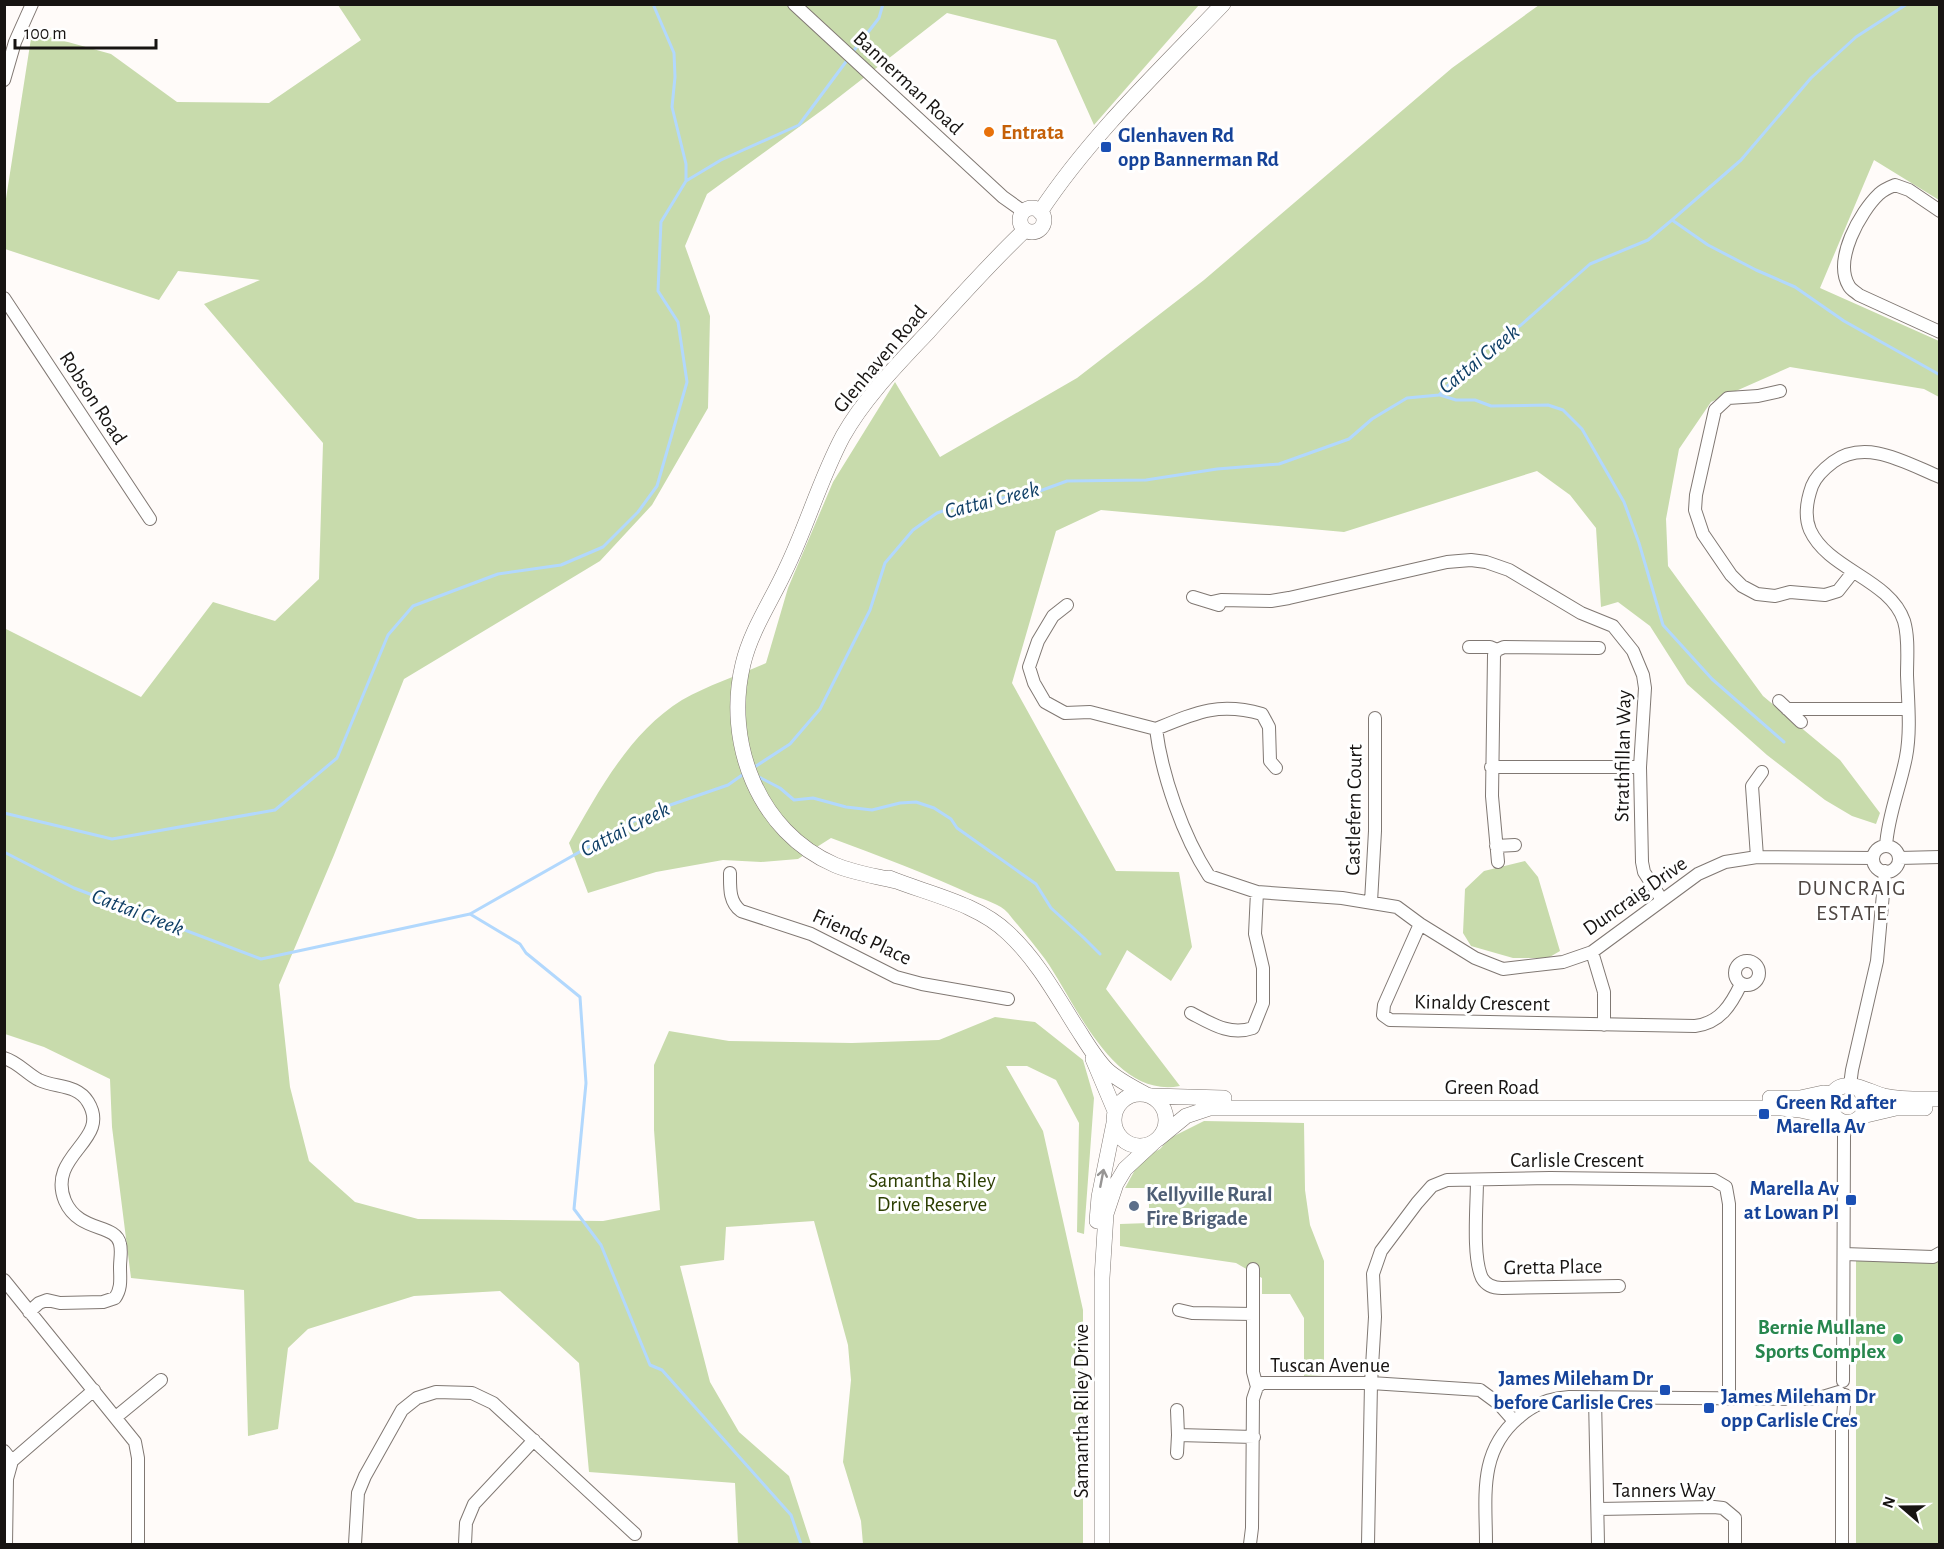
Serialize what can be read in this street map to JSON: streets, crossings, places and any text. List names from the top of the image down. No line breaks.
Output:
{"streets":{"main road":["Glenhaven Road","Green Road","Samantha Riley Drive"],"street":["Bannerman Road","Robson Road","Strathfillan Way","Castlefern Court","Duncraig Drive","Friends Place","Kinaldy Crescent","Carlisle Crescent","Gretta Place","Tuscan Avenue","Tanners Way"]},"crossings":[["Bannerman Road","Glenhaven Road"],["Glenhaven Road","Green Road"],["Glenhaven Road","Samantha Riley Drive"],["Strathfillan Way","Duncraig Drive"],["Castlefern Court","Duncraig Drive"],["Duncraig Drive","Kinaldy Crescent"],["Green Road","Samantha Riley Drive"],["Carlisle Crescent","Gretta Place"],["Carlisle Crescent","Tuscan Avenue"]],"districts":["DUNCRAIG ESTATE"],"water":["Cattai Creek"],"parks":["Samantha Riley Drive Reserve"],"places":{"other":["Entrata","Kellyville Rural Fire Brigade","Bernie Mullane Sports Complex"],"transit":["Glenhaven Rd opp Bannerman Rd","Green Rd after Marella Av","Marella Av at Lowan Pl","James Mileham Dr before Carlisle Cres","James Mileham Dr opp Carlisle Cres"]},"scale_bar":"100 m","north":"left"}
